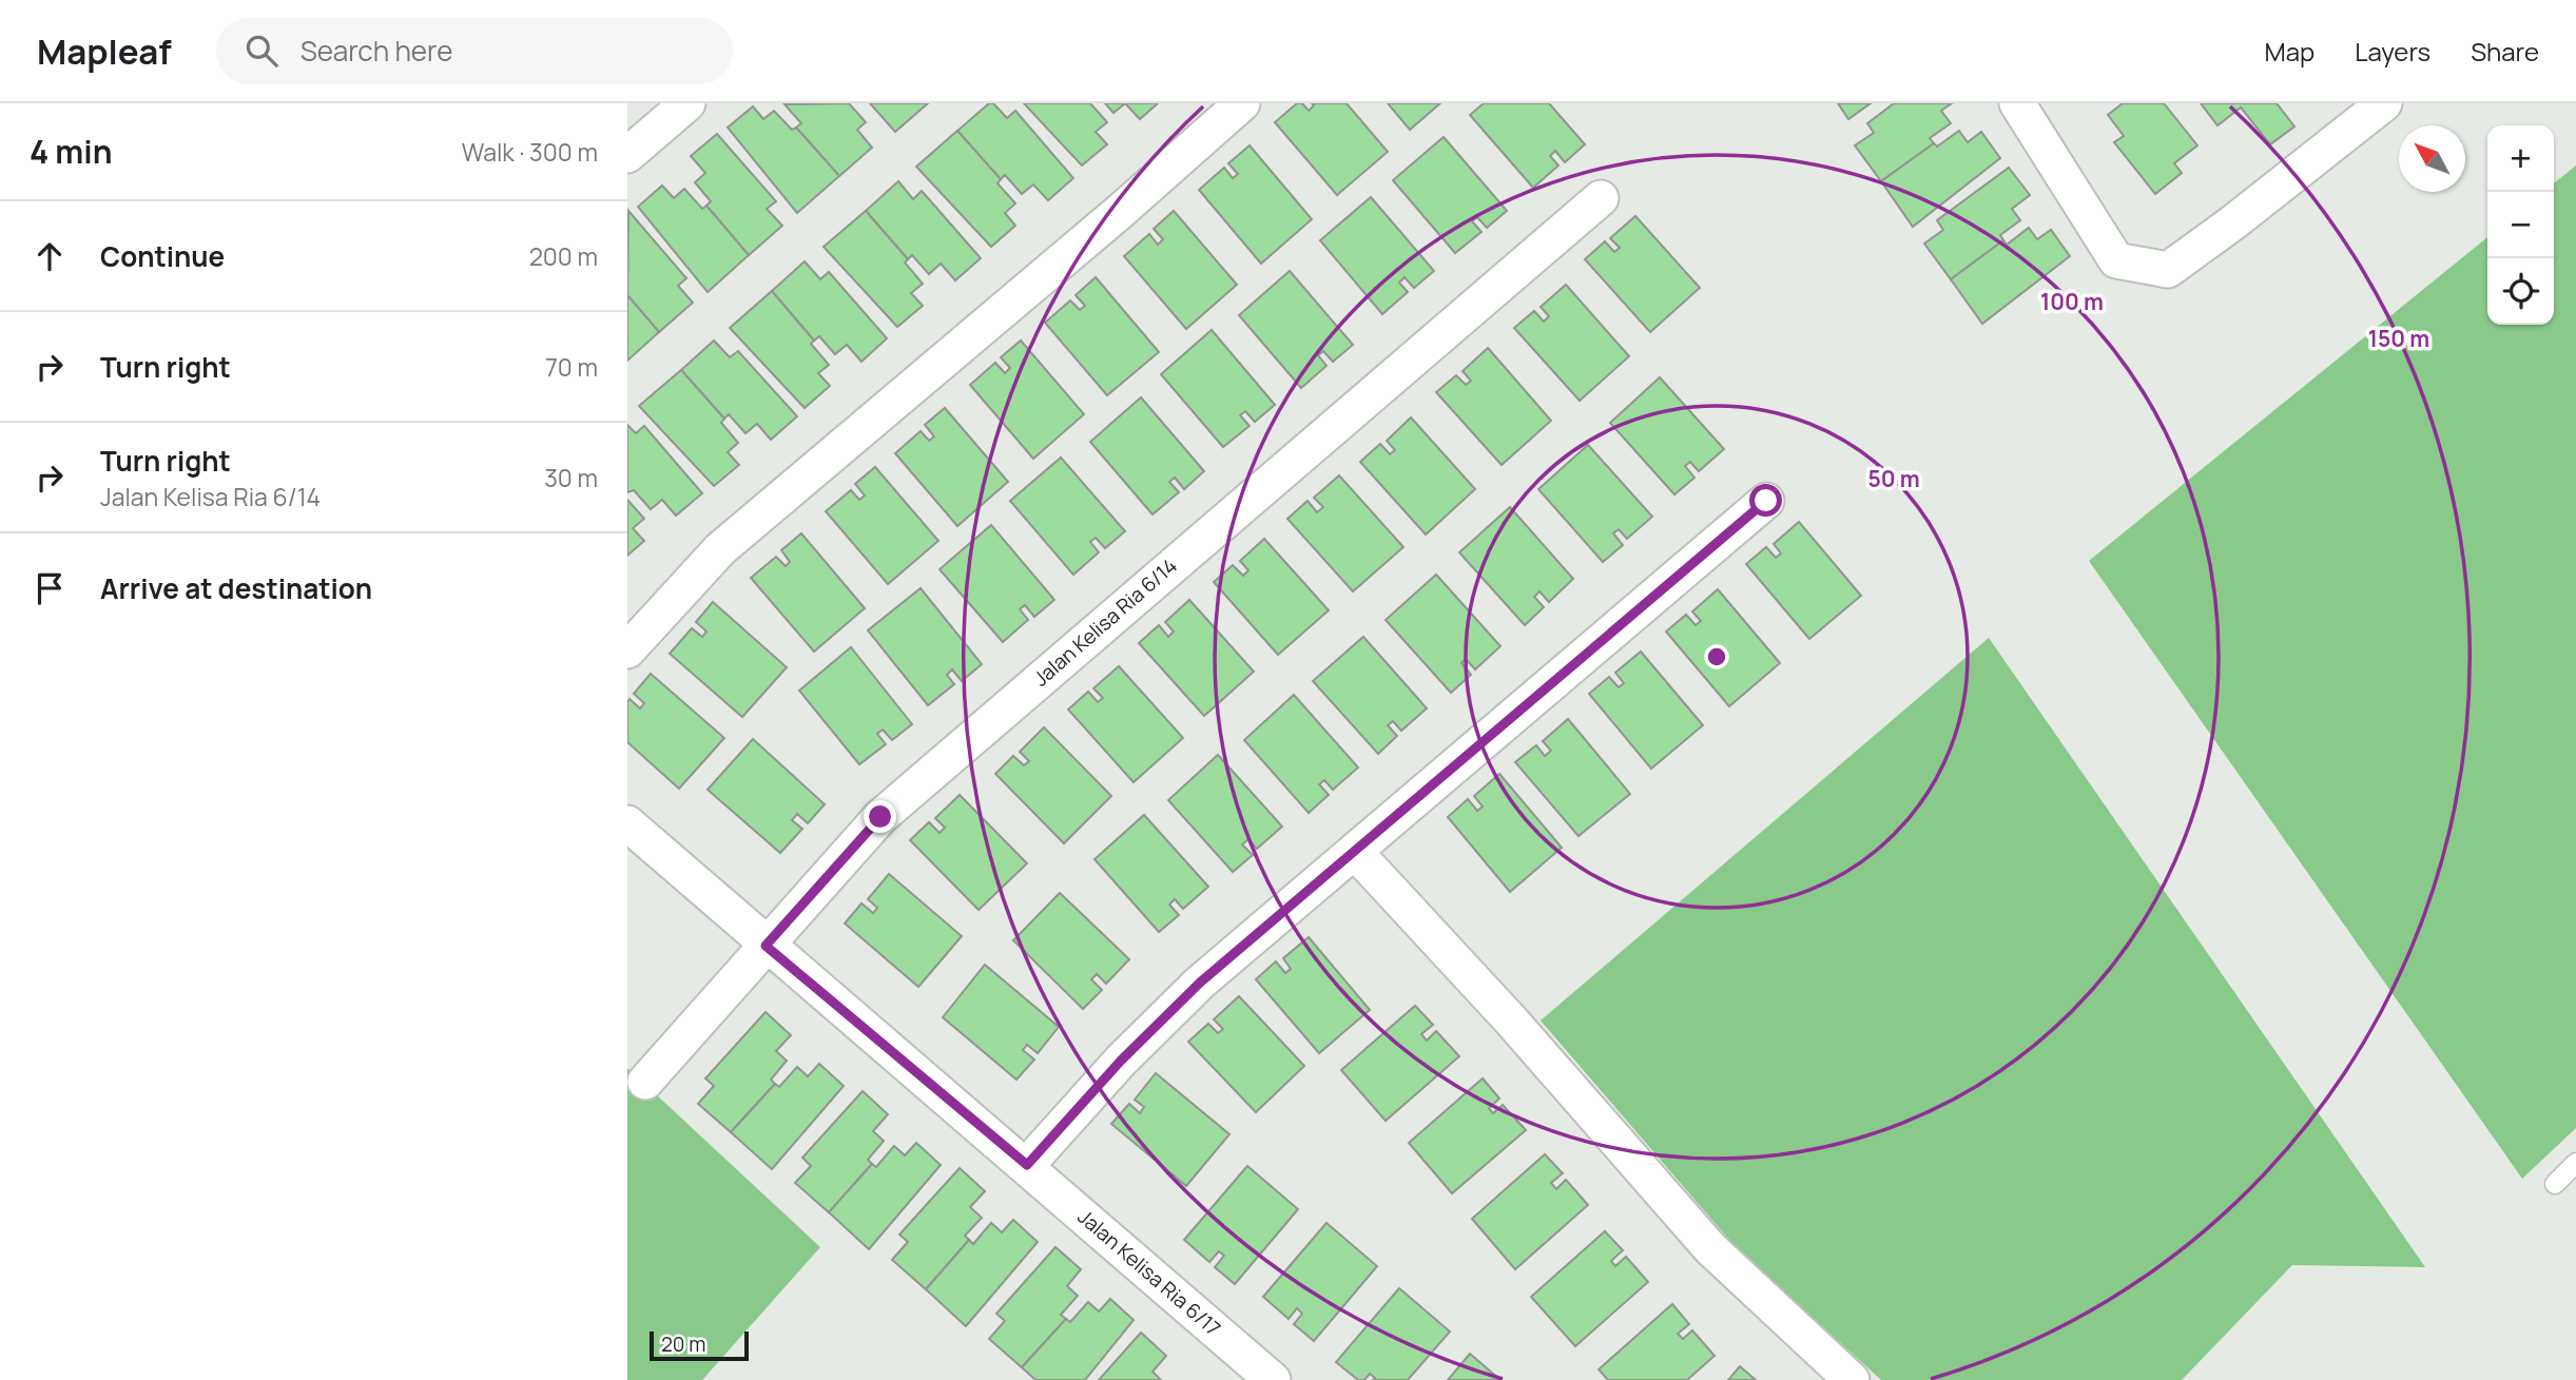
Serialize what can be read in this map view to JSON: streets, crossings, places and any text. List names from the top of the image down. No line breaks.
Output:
{"streets":{"street":["Jalan Kelisa Ria 6/14","Jalan Kelisa Ria 6/17"]},"crossings":[["Jalan Kelisa Ria 6/14","Jalan Kelisa Ria 6/17"]],"scale_bar":"20 m","north":"top left","page":{"header":"Mapleaf","search":"Search here","nav":["Map","Layers","Share"],"heading":["4 min","Walk · 300 m"],"map_buttons":["+","−"],"list":[["Continue","200 m"],["Turn right","70 m"],["Turn right","Jalan Kelisa Ria 6/14","30 m"],"Arrive at destination"],"scale":"20 m"},"rings":["100 m","150 m","50 m"]}
